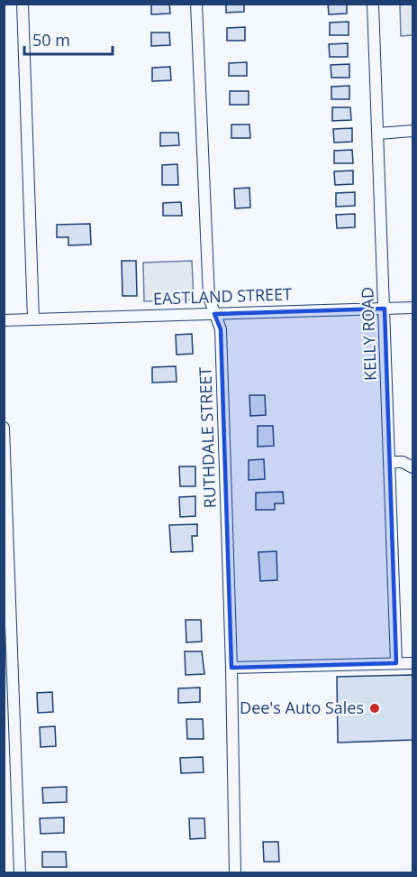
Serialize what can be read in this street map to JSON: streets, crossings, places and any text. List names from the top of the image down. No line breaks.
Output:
{"streets":{"street":["EASTLAND STREET","KELLY ROAD","RUTHDALE STREET"]},"crossings":[["EASTLAND STREET","KELLY ROAD"],["EASTLAND STREET","RUTHDALE STREET"]],"places":["Dee's Auto Sales"],"scale_bar":"50 m"}
